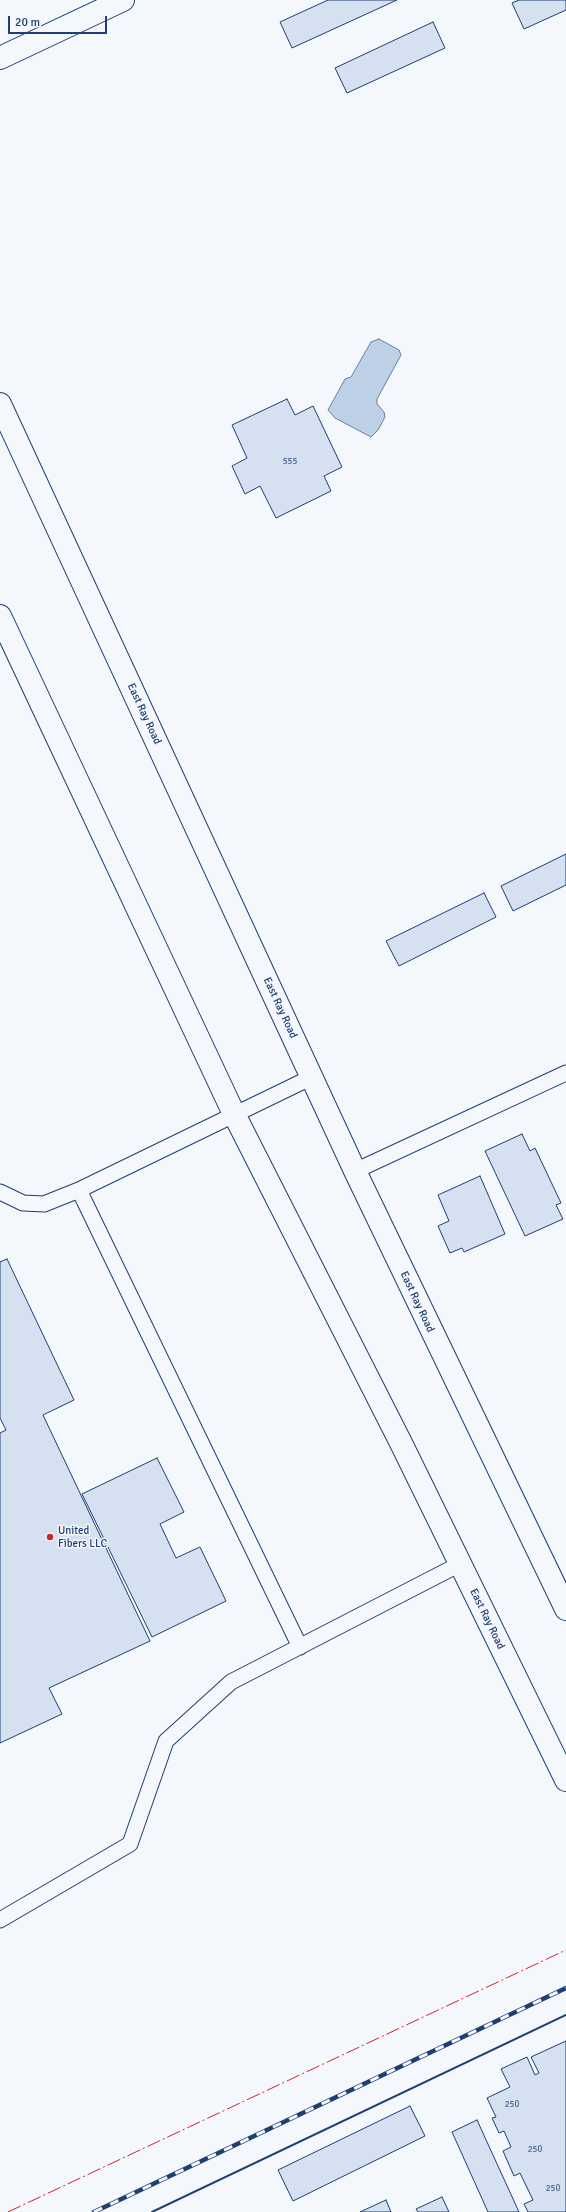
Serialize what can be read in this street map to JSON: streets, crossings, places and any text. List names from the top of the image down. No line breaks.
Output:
{"streets":{"main road":["East Ray Road"]},"places":["United Fibers LLC"],"house_numbers":["555","250","250","250"],"scale_bar":"20 m"}
